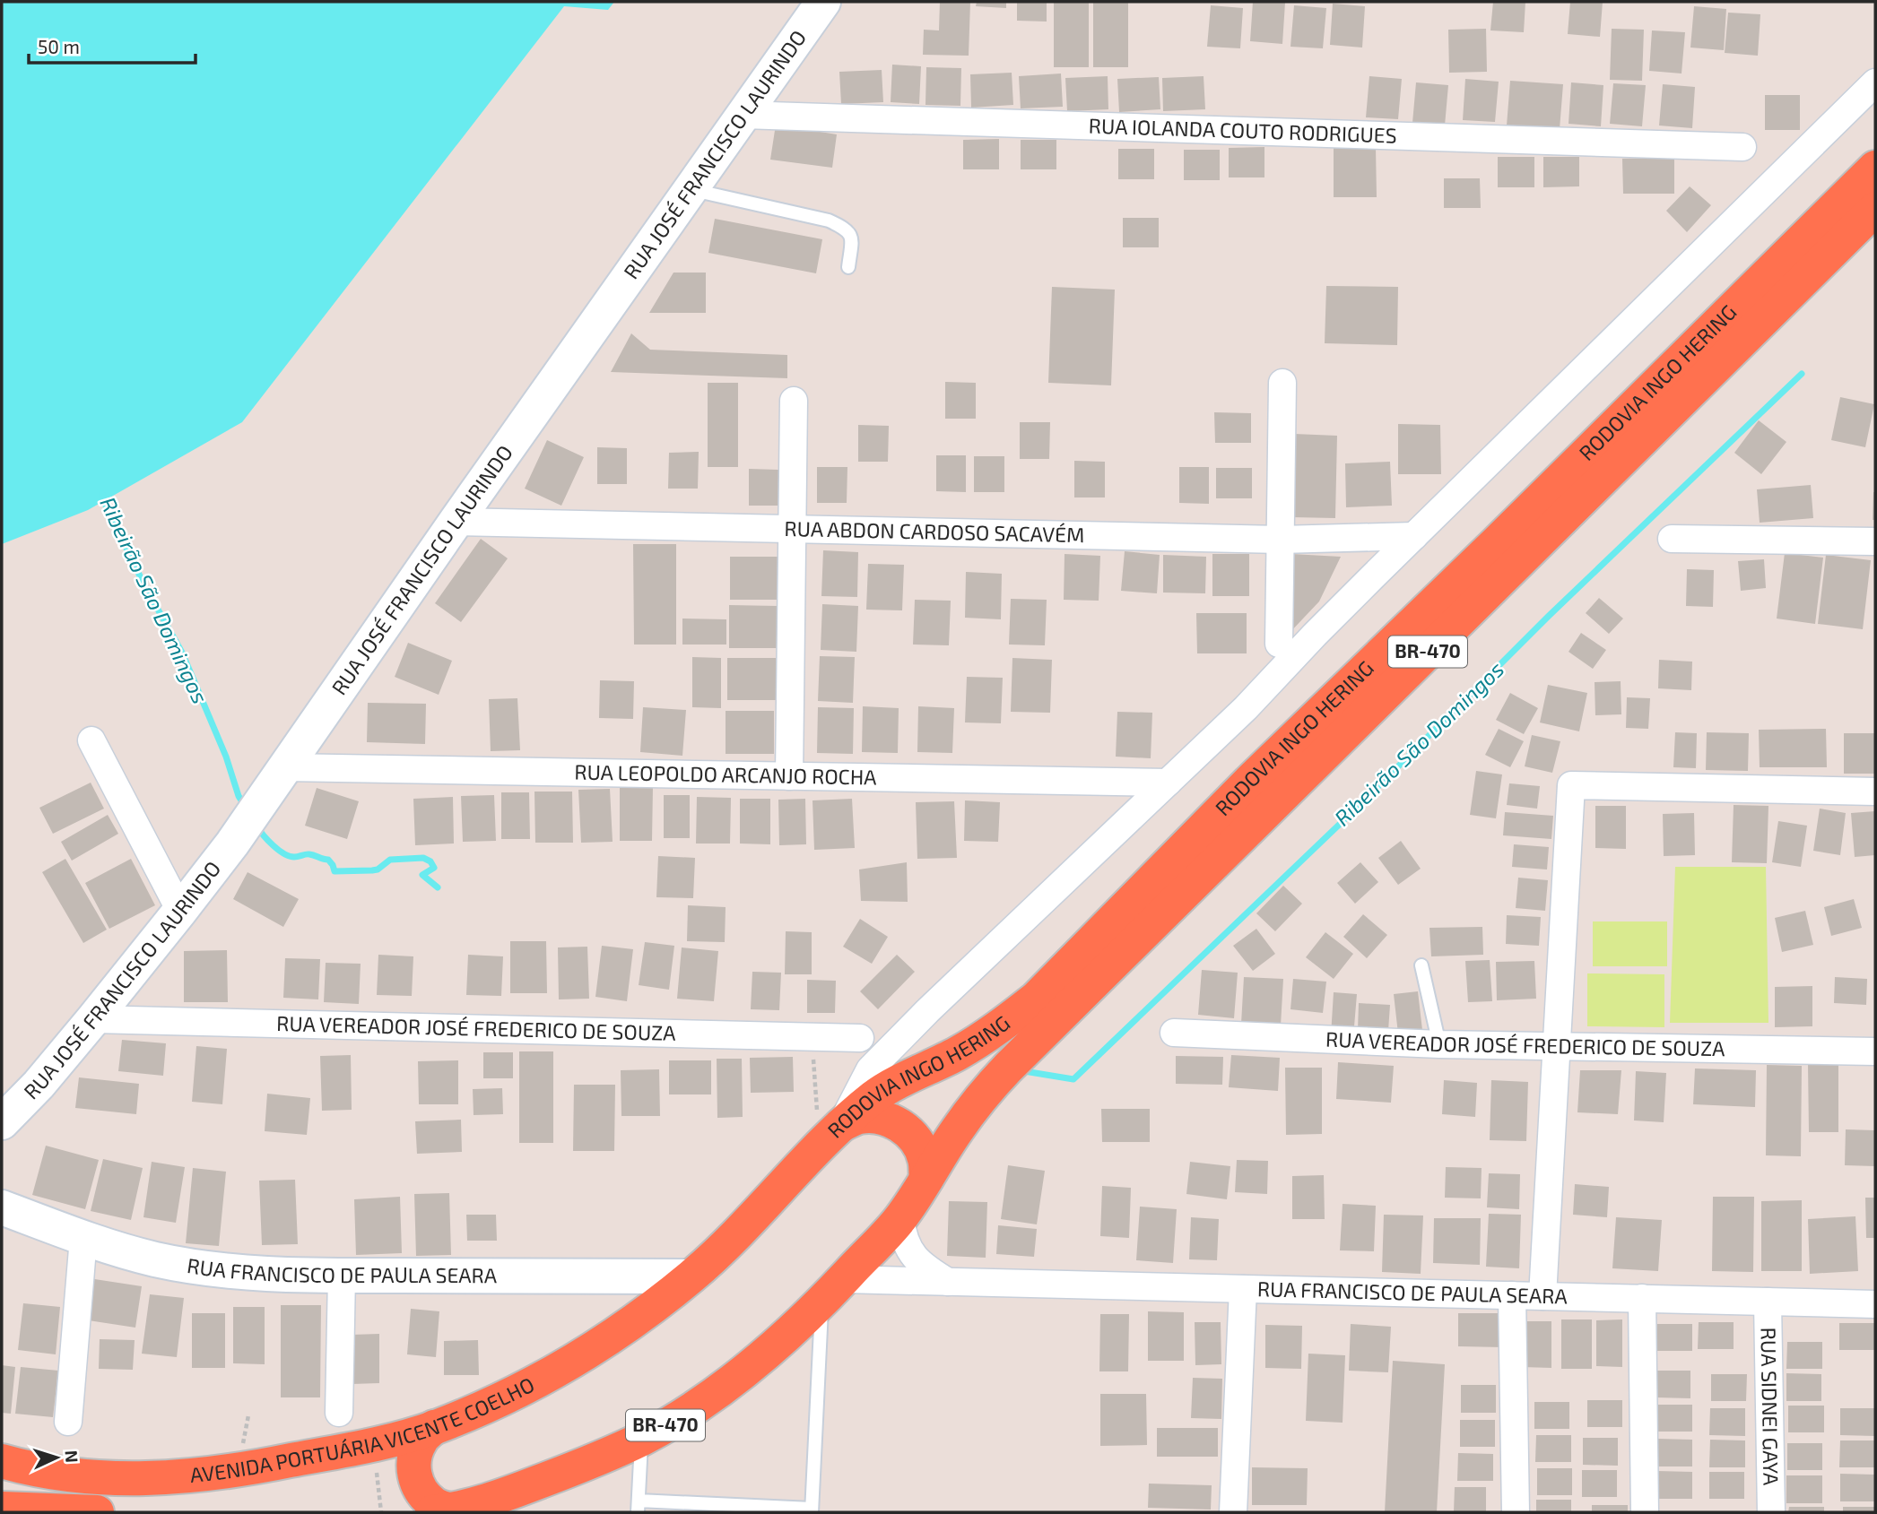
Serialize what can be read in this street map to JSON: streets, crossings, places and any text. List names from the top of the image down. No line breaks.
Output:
{"streets":{"highway":["RODOVIA INGO HERING","BR-470","AVENIDA PORTUÁRIA VICENTE COELHO"],"main road":["RUA JOSÉ FRANCISCO LAURINDO","RUA FRANCISCO DE PAULA SEARA"],"street":["RUA IOLANDA COUTO RODRIGUES","RUA ABDON CARDOSO SACAVÉM","RUA LEOPOLDO ARCANJO ROCHA","RUA VEREADOR JOSÉ FREDERICO DE SOUZA","RUA SIDNEI GAYA"]},"crossings":[["RUA IOLANDA COUTO RODRIGUES","RUA JOSÉ FRANCISCO LAURINDO"],["RUA JOSÉ FRANCISCO LAURINDO","RUA ABDON CARDOSO SACAVÉM"],["RUA JOSÉ FRANCISCO LAURINDO","RUA LEOPOLDO ARCANJO ROCHA"],["RUA JOSÉ FRANCISCO LAURINDO","RUA VEREADOR JOSÉ FREDERICO DE SOUZA"],["RODOVIA INGO HERING","BR-470"],["RODOVIA INGO HERING","RUA FRANCISCO DE PAULA SEARA"],["RODOVIA INGO HERING","AVENIDA PORTUÁRIA VICENTE COELHO"],["BR-470","RUA FRANCISCO DE PAULA SEARA"],["RUA FRANCISCO DE PAULA SEARA","RUA SIDNEI GAYA"],["RUA FRANCISCO DE PAULA SEARA","AVENIDA PORTUÁRIA VICENTE COELHO"]],"water":["Ribeirão São Domingos"],"scale_bar":"50 m","north":"right"}
